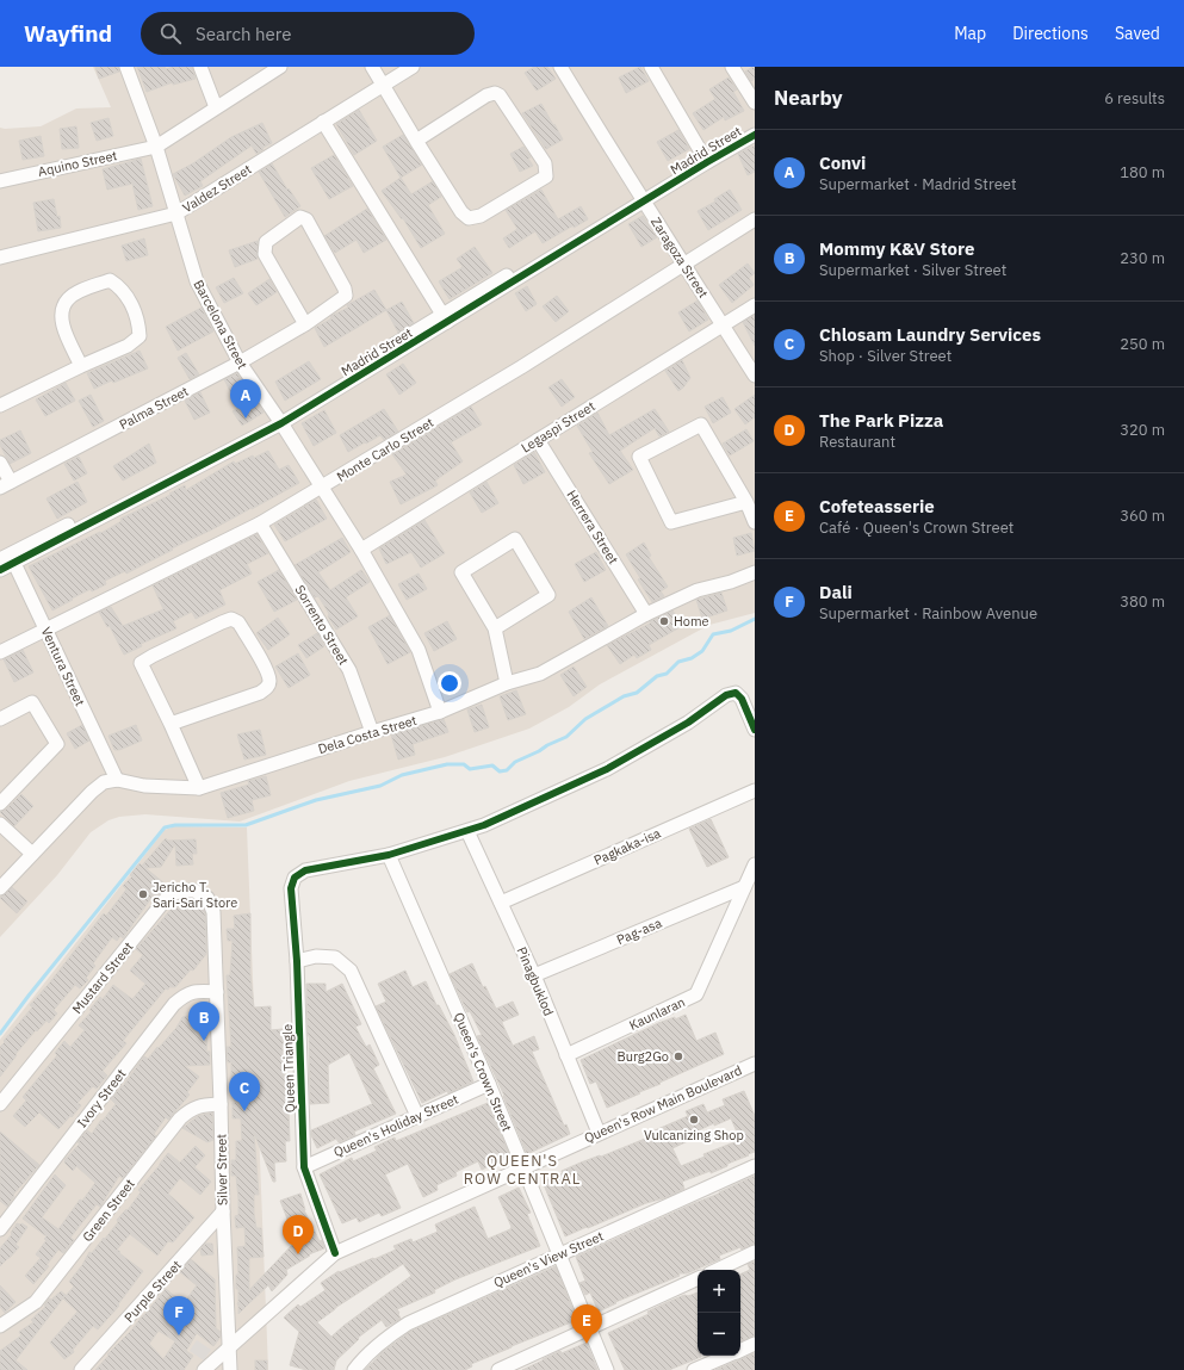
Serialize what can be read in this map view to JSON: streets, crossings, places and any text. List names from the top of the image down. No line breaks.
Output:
{"streets":{"street":["Madrid Street","Aquino Street","Valdez Street","Zaragoza Street","Barcelona Street","Palma Street","Legaspi Street","Monte Carlo Street","Herrera Street","Sorrento Street","Ventura Street","Dela Costa Street","Pagkaka-isa","Pag-asa","Mustard Street","Pinagbuklod","Kaunlaran","Queen Triangle","Queen's Crown Street","Ivory Street","Queen's Row Main Boulevard","Queen's Holiday Street","Silver Street","Green Street","Queen's View Street","Purple Street"]},"crossings":[["Madrid Street","Zaragoza Street"],["Madrid Street","Barcelona Street"],["Madrid Street","Ventura Street"],["Aquino Street","Barcelona Street"],["Valdez Street","Barcelona Street"],["Zaragoza Street","Legaspi Street"],["Zaragoza Street","Monte Carlo Street"],["Barcelona Street","Palma Street"],["Barcelona Street","Legaspi Street"],["Barcelona Street","Monte Carlo Street"],["Barcelona Street","Dela Costa Street"],["Legaspi Street","Herrera Street"],["Monte Carlo Street","Sorrento Street"],["Monte Carlo Street","Ventura Street"],["Herrera Street","Dela Costa Street"],["Sorrento Street","Dela Costa Street"],["Ventura Street","Dela Costa Street"],["Pagkaka-isa","Pinagbuklod"],["Pag-asa","Pinagbuklod"],["Pag-asa","Kaunlaran"],["Mustard Street","Silver Street"],["Pinagbuklod","Kaunlaran"],["Pinagbuklod","Queen's Row Main Boulevard"],["Queen Triangle","Queen's Crown Street"],["Queen Triangle","Queen's Row Main Boulevard"],["Queen Triangle","Queen's Holiday Street"],["Queen's Crown Street","Queen's Row Main Boulevard"],["Queen's Crown Street","Queen's Holiday Street"],["Queen's Crown Street","Queen's View Street"],["Ivory Street","Silver Street"],["Queen's Row Main Boulevard","Silver Street"],["Silver Street","Green Street"],["Silver Street","Purple Street"]],"districts":["QUEEN'S ROW CENTRAL"],"places":["Home","Jericho T. Sari-Sari Store","Burg2Go","Vulcanizing Shop"],"page":{"header":"Wayfind","search":"Search here","nav":["Map","Directions","Saved"],"heading":["Nearby","6 results"],"list":[{"mark":"A","name":"Convi","note":"Supermarket · Madrid Street","value":"180 m"},{"mark":"B","name":"Mommy K&V Store","note":"Supermarket · Silver Street","value":"230 m"},{"mark":"C","name":"Chlosam Laundry Services","note":"Shop · Silver Street","value":"250 m"},{"mark":"D","name":"The Park Pizza","note":"Restaurant","value":"320 m"},{"mark":"E","name":"Cofeteasserie","note":"Café · Queen's Crown Street","value":"360 m"},{"mark":"F","name":"Dali","note":"Supermarket · Rainbow Avenue","value":"380 m"}],"pins":["A","B","C","D","F","E"],"map_buttons":["+","−"]}}
